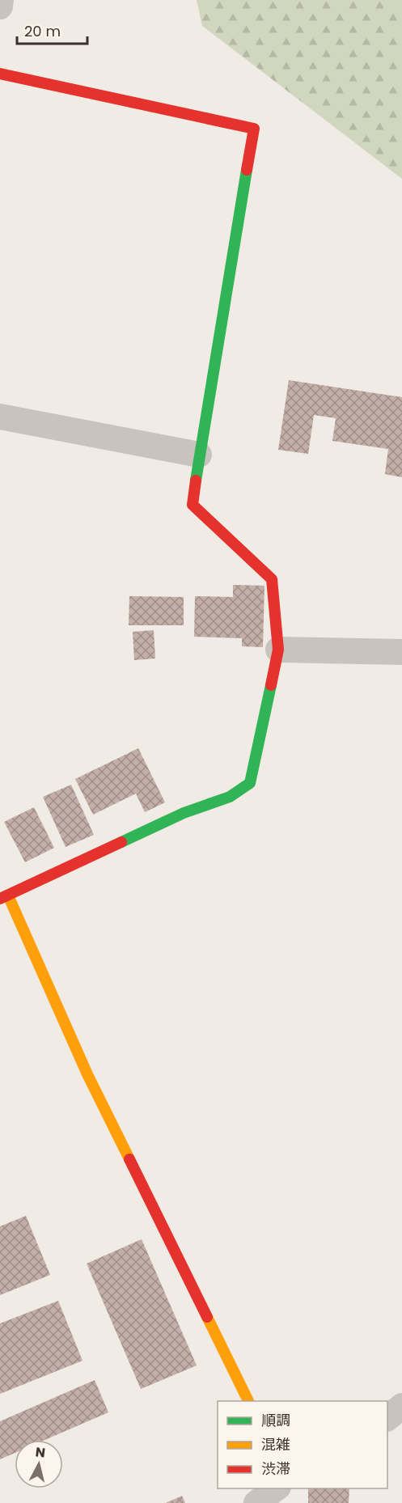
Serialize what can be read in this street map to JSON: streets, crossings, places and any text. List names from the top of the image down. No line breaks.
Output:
{"legend":["順調","混雑","渋滞"],"scale_bar":"20 m","north":"top"}
